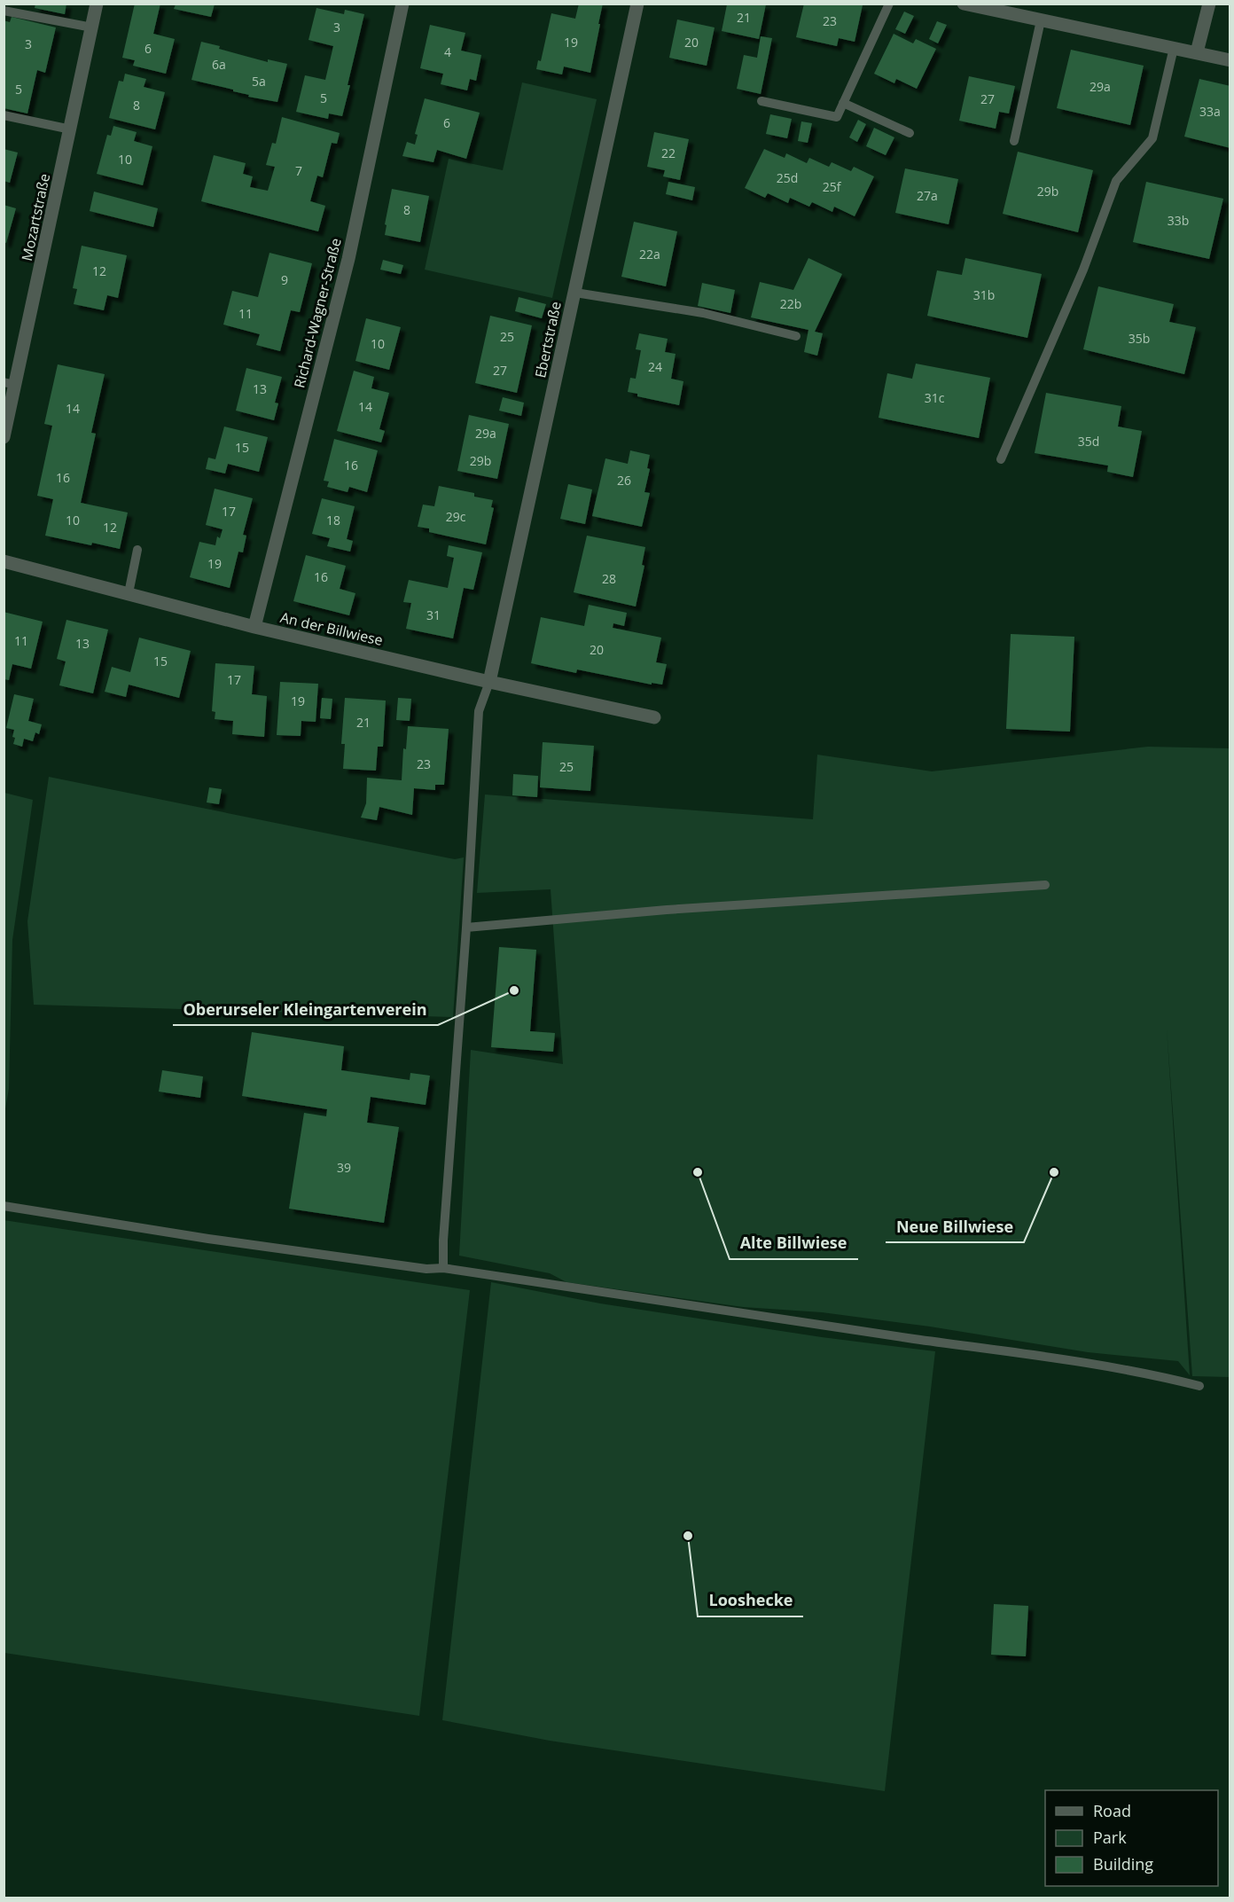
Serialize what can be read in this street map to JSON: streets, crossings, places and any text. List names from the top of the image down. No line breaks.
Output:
{"streets":{"street":["Mozartstraße","Richard-Wagner-Straße","Ebertstraße","An der Billwiese"]},"crossings":[["Richard-Wagner-Straße","An der Billwiese"],["Ebertstraße","An der Billwiese"]],"places":["Oberurseler Kleingartenverein","Alte Billwiese","Neue Billwiese","Looshecke"],"house_numbers":["21","23","3","19","20","3","6","4","6a","5a","29a","5","5","27","8","33a","6","22","10","7","25d","25f","29b","27a","8","33b","22a","12","9","31b","22b","11","25","35b","10","24","27","13","31c","14","14","29a","35d","15","29b","16","16","26","17","29c","10","18","12","19","16","28","31","11","13","20","15","17","19","21","23","25","39"],"legend":["Road","Park","Building"]}
